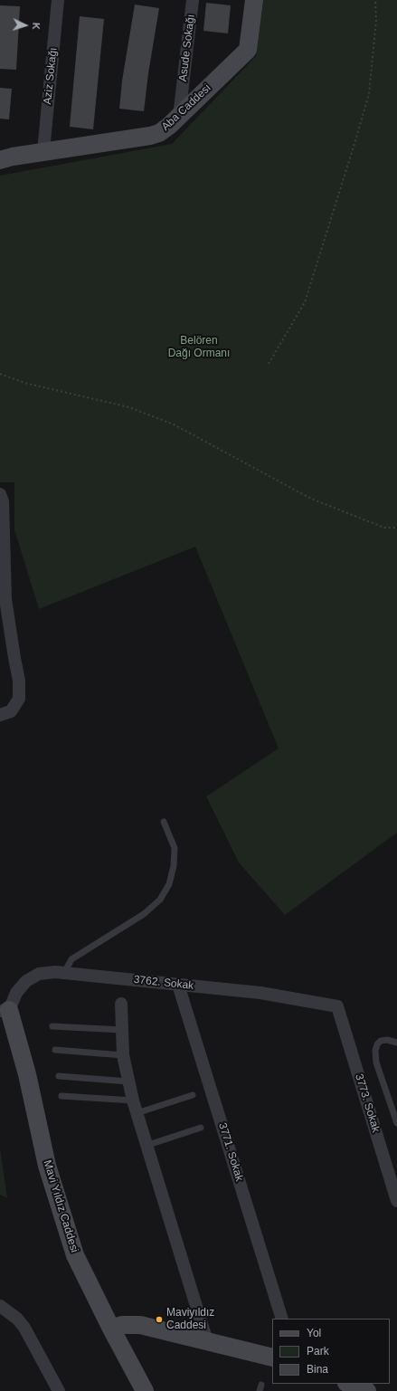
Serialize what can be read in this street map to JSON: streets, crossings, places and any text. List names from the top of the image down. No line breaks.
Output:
{"streets":{"street":["Asude Sokağı","Aziz Sokağı","Aba Caddesi","3762. Sokak","3773. Sokak","3771. Sokak","Mavi Yıldız Caddesi"]},"crossings":[["Asude Sokağı","Aba Caddesi"],["Aziz Sokağı","Aba Caddesi"],["3762. Sokak","3773. Sokak"],["3762. Sokak","3771. Sokak"],["3762. Sokak","Mavi Yıldız Caddesi"]],"parks":["Belören Dağı Ormanı"],"places":["Maviyıldız Caddesi"],"legend":["Yol","Park","Bina"],"north":"right"}
